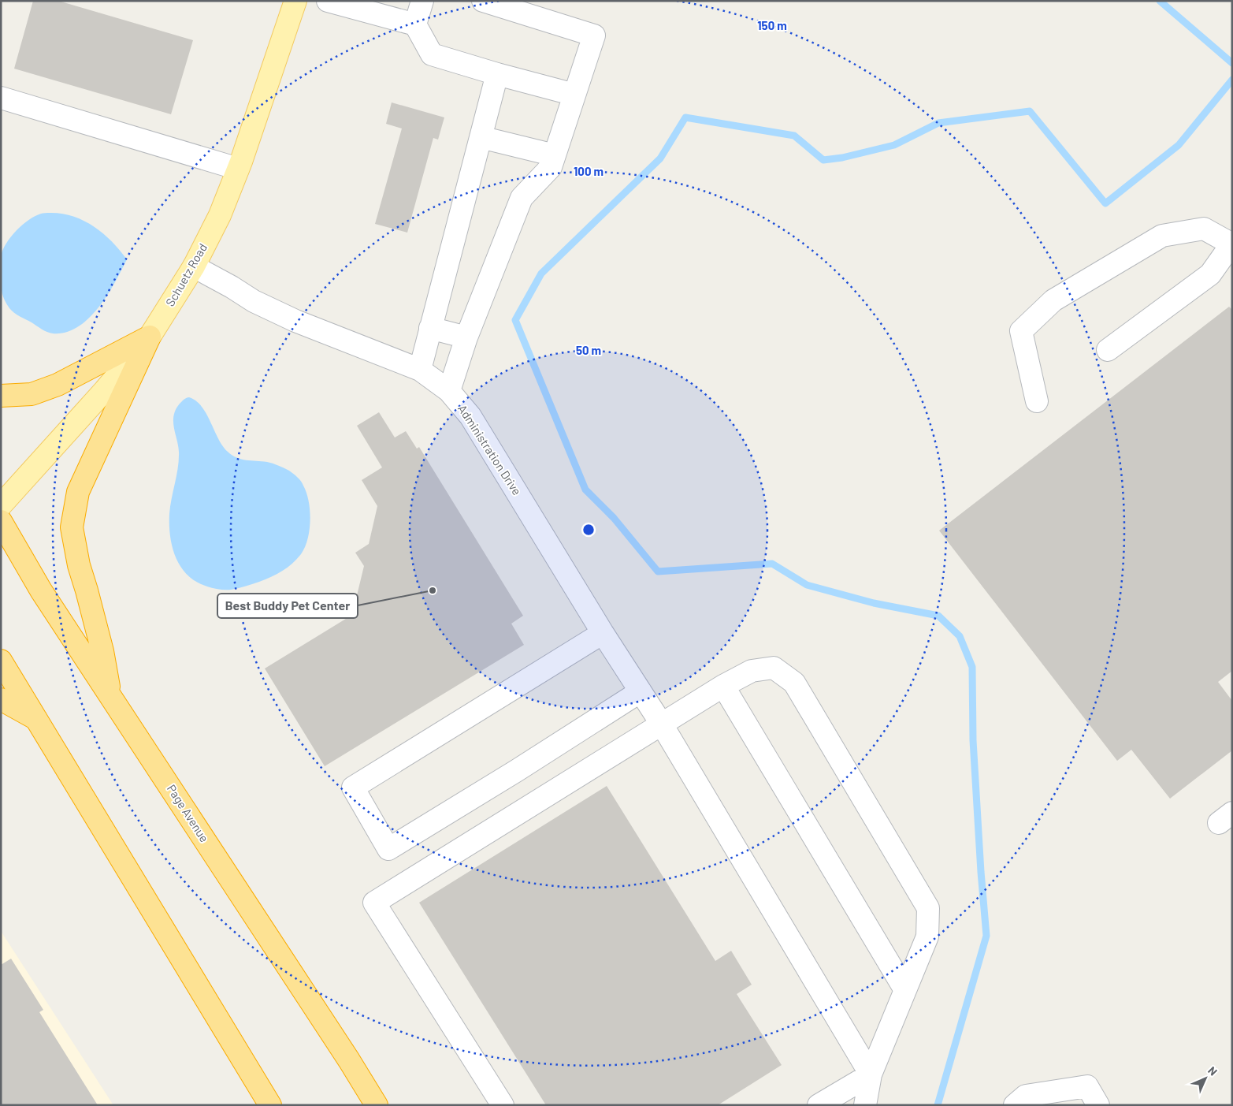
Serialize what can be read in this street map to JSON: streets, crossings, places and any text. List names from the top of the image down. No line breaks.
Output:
{"streets":{"highway":["Page Avenue"],"main road":["Schuetz Road"],"street":["Administration Drive"]},"crossings":[["Schuetz Road","Administration Drive"]],"places":["Best Buddy Pet Center"],"north":"top right","rings":["150 m","100 m","50 m"]}
